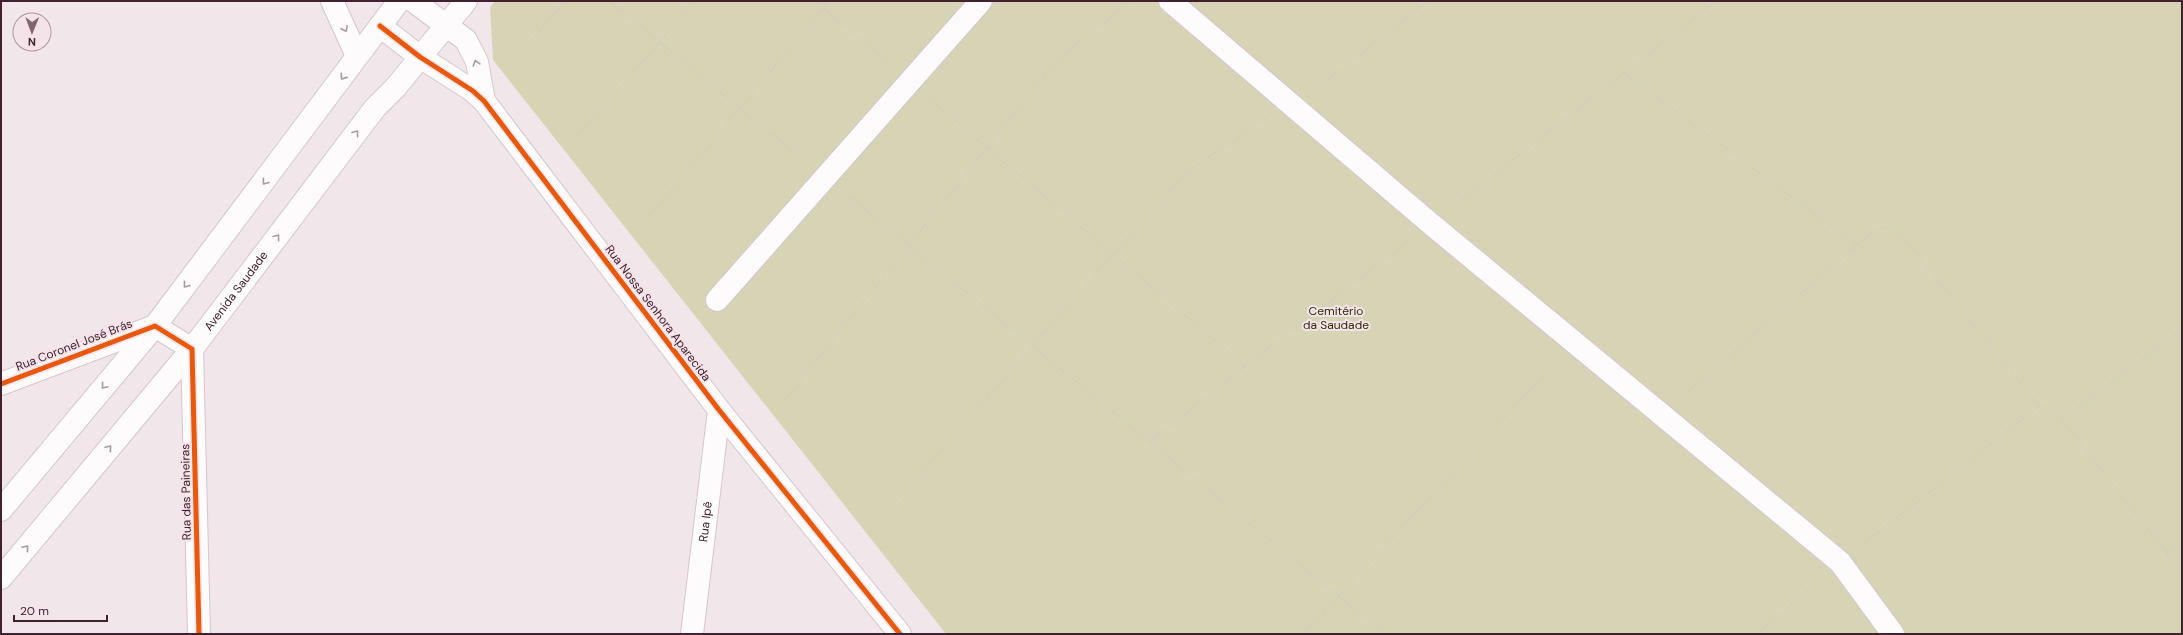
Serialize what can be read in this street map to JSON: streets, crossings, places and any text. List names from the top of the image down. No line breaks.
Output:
{"streets":{"street":["Avenida Saudade","Rua Nossa Senhora Aparecida","Rua Coronel José Brás","Rua das Paineiras","Rua Ipê"]},"crossings":[["Avenida Saudade","Rua Nossa Senhora Aparecida"],["Avenida Saudade","Rua das Paineiras"],["Rua Nossa Senhora Aparecida","Rua Ipê"]],"parks":["Cemitério da Saudade"],"scale_bar":"20 m","north":"bottom"}
